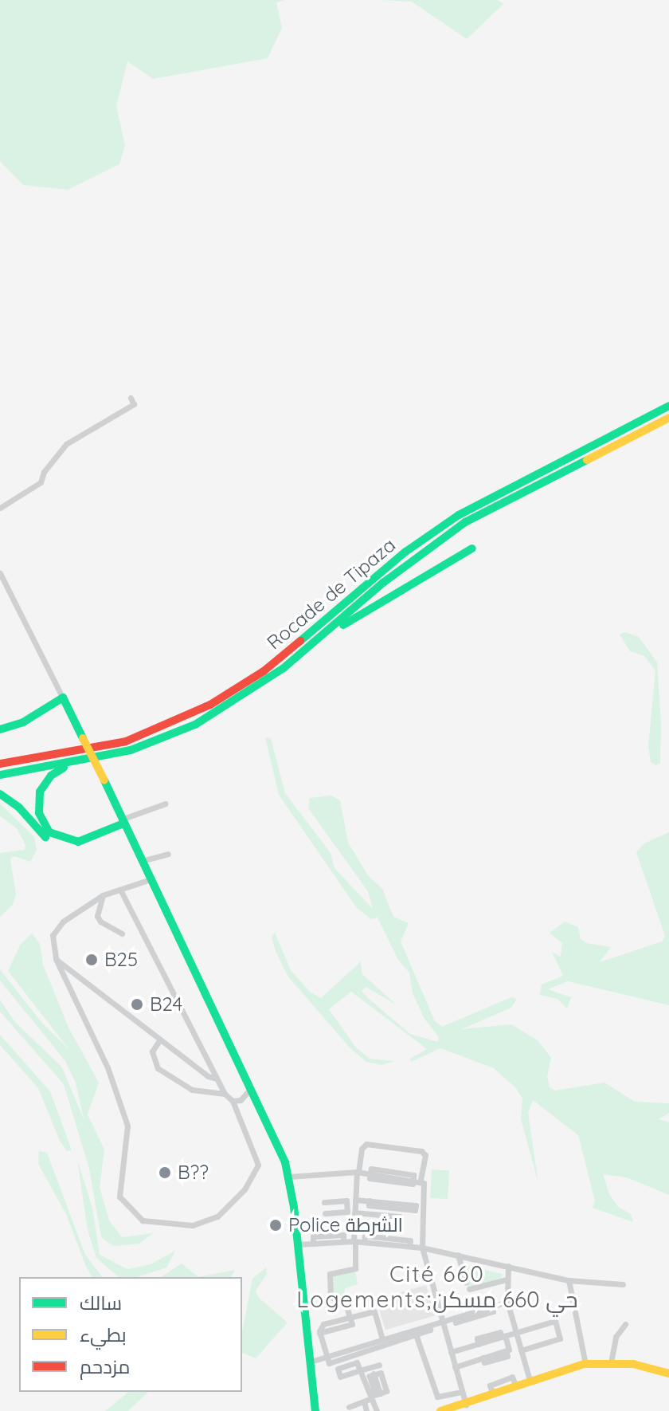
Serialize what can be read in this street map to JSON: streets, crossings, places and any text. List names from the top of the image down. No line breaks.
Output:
{"streets":{"main road":["Rocade de Tipaza"]},"districts":["Cité 660 Logements;حي 660 مسكن"],"places":["B25","B24","B??","Police الشرطة"],"legend":["سالك","بطيء","مزدحم"]}
